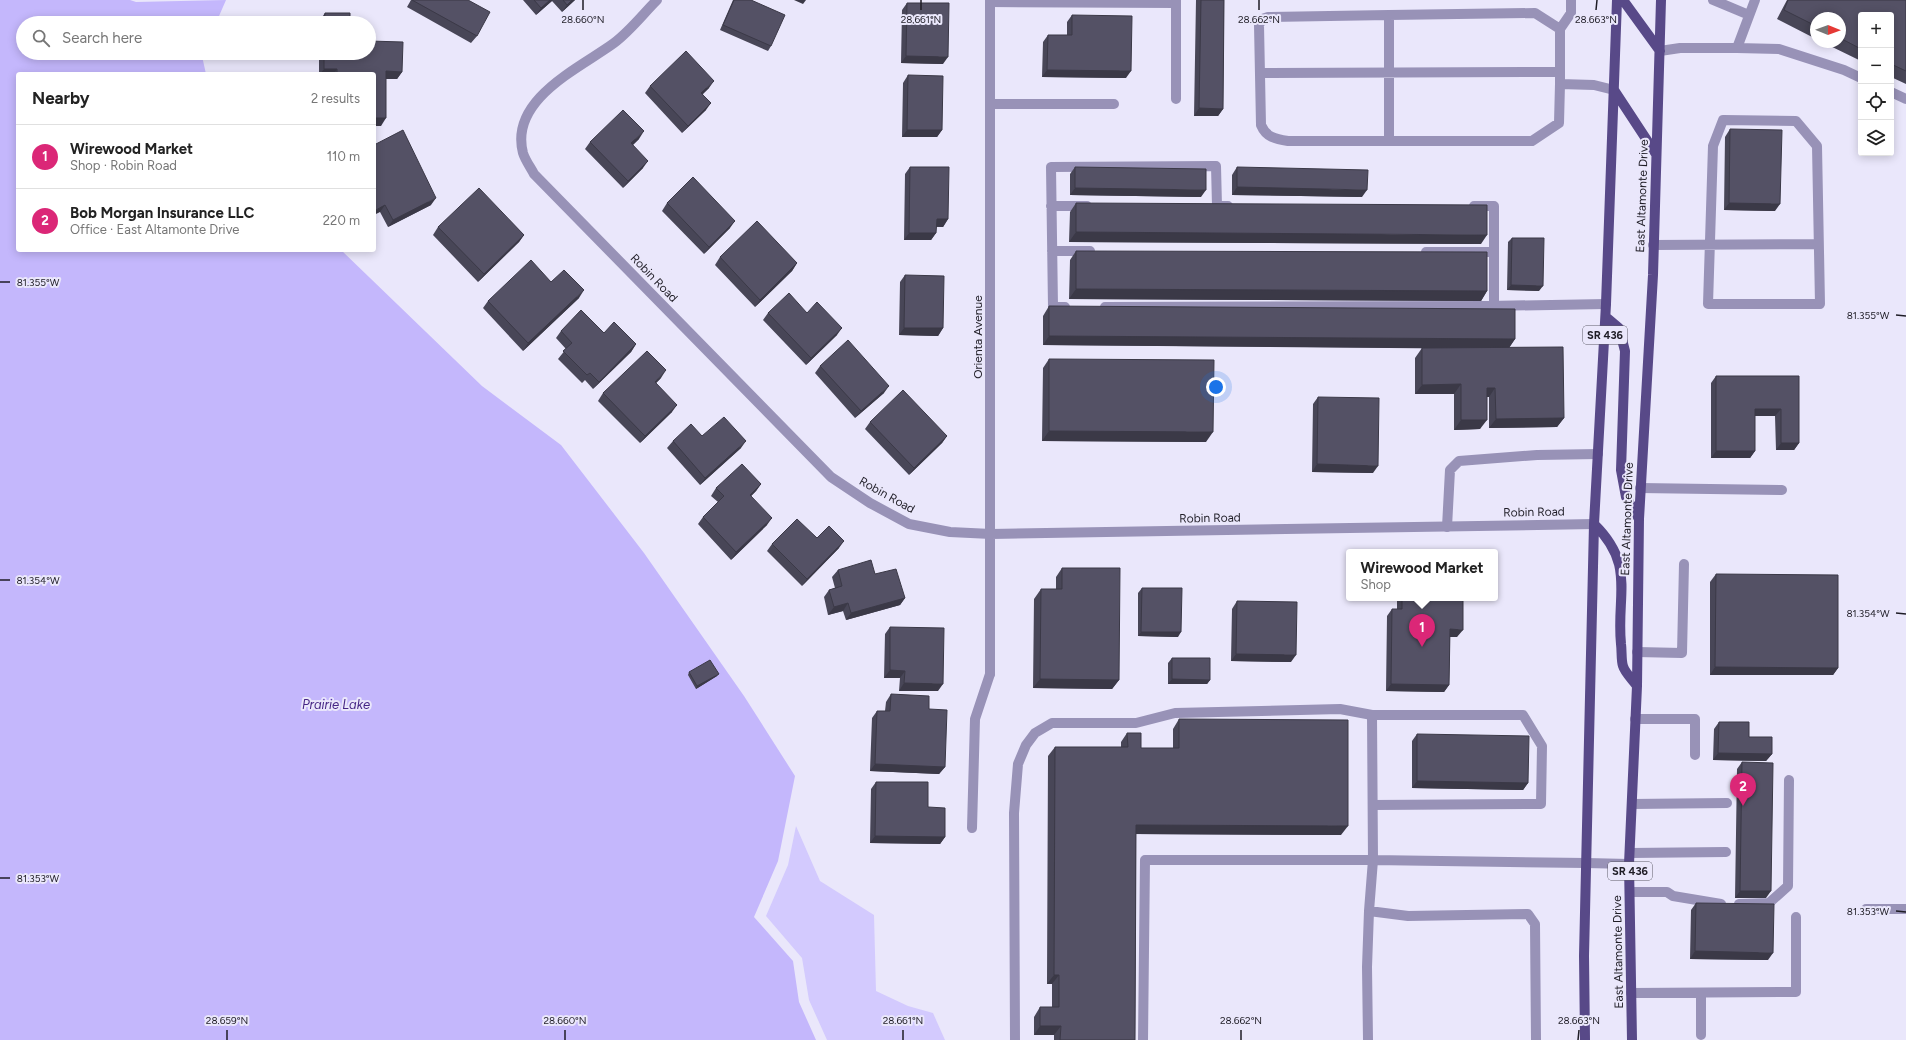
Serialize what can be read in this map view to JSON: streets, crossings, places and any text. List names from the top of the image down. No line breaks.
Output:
{"streets":{"main road":["East Altamonte Drive","SR 436"],"street":["Robin Road","Orienta Avenue"]},"crossings":[["Robin Road","SR 436"],["Robin Road","Orienta Avenue"]],"water":["Prairie Lake"],"north":"right","page":{"map_buttons":["+","−"],"search":"Search here","heading":["Nearby","2 results"],"list":[{"mark":"1","name":"Wirewood Market","note":"Shop · Robin Road","value":"110 m"},{"mark":"2","name":"Bob Morgan Insurance LLC","note":"Office · East Altamonte Drive","value":"220 m"}],"popup":["Wirewood Market","Shop"],"pins":["1","2"]},"coordinates":["28.660°N","28.661°N","28.662°N","28.663°N","81.355°W","81.354°W","81.353°W","28.659°N"]}
